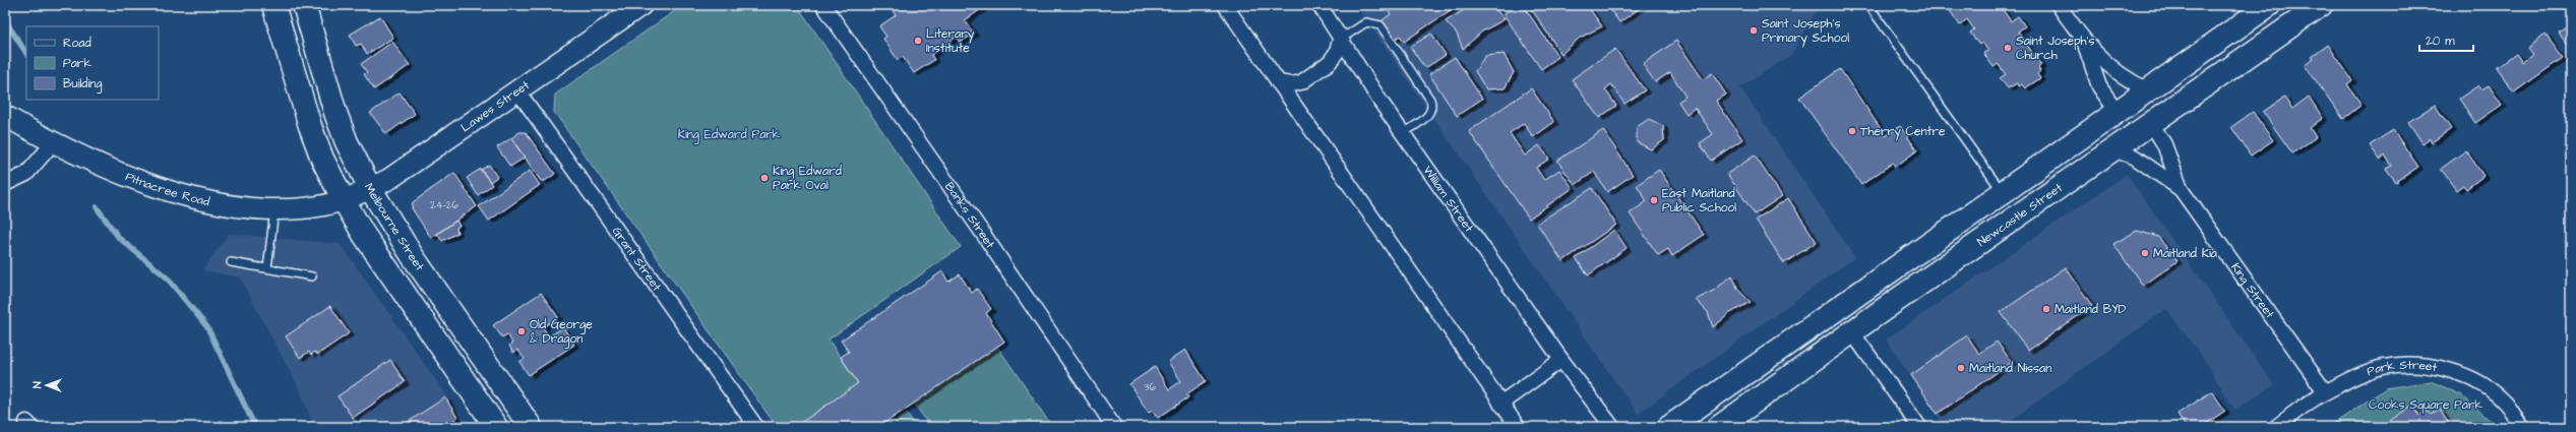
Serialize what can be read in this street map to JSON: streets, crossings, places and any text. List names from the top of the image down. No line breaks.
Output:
{"streets":{"main road":["Lawes Street","Pitnacree Road","Newcastle Street","Melbourne Street"],"street":["William Street","Banks Street","Grant Street","King Street","Park Street"]},"crossings":[["Lawes Street","Pitnacree Road"],["Lawes Street","Melbourne Street"],["Lawes Street","Grant Street"],["Newcastle Street","King Street"],["King Street","Park Street"]],"parks":["King Edward Park","Cooks Square Park"],"places":["Saint Joseph's Primary School","Literary Institute","Saint Joseph's Church","Therry Centre","King Edward Park Oval","East Maitland Public School","Maitland Kia","Maitland BYD","Old George & Dragon","Maitland Nissan"],"house_numbers":["24-26","36"],"legend":["Road","Park","Building"],"scale_bar":"20 m","north":"left"}
